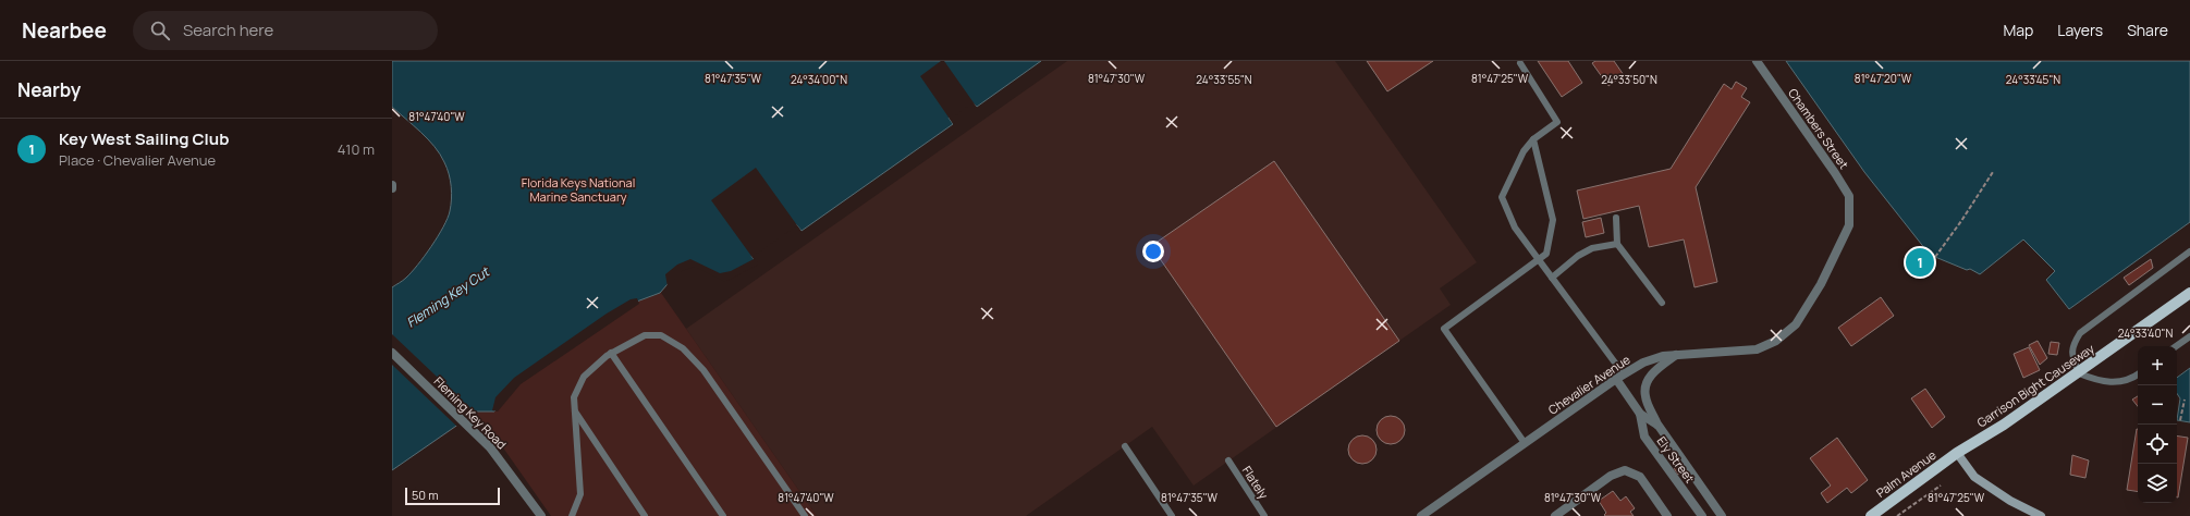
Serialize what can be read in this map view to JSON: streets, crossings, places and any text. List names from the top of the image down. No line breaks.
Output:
{"streets":{"main road":["Garrison Bight Causeway","Palm Avenue"],"street":["Chambers Street","Chevalier Avenue","Fleming Key Road","Ely Street"],"lane":["Flately"]},"crossings":[["Chambers Street","Chevalier Avenue"],["Chevalier Avenue","Ely Street"],["Garrison Bight Causeway","Palm Avenue"]],"water":["Fleming Key Cut"],"parks":["Florida Keys National Marine Sanctuary"],"scale_bar":"50 m","page":{"header":"Nearbee","search":"Search here","nav":["Map","Layers","Share"],"heading":"Nearby","list":[{"mark":"1","name":"Key West Sailing Club","note":"Place · Chevalier Avenue","value":"410 m"}],"pins":"1","map_buttons":["+","−"],"scale":"50 m"},"coordinates":["81°47'35\"W","81°47'30\"W","81°47'25\"W","81°47'20\"W","24°34'00\"N","24°33'55\"N","24°33'50\"N","24°33'45\"N","81°47'40\"W","24°33'40\"N"]}
